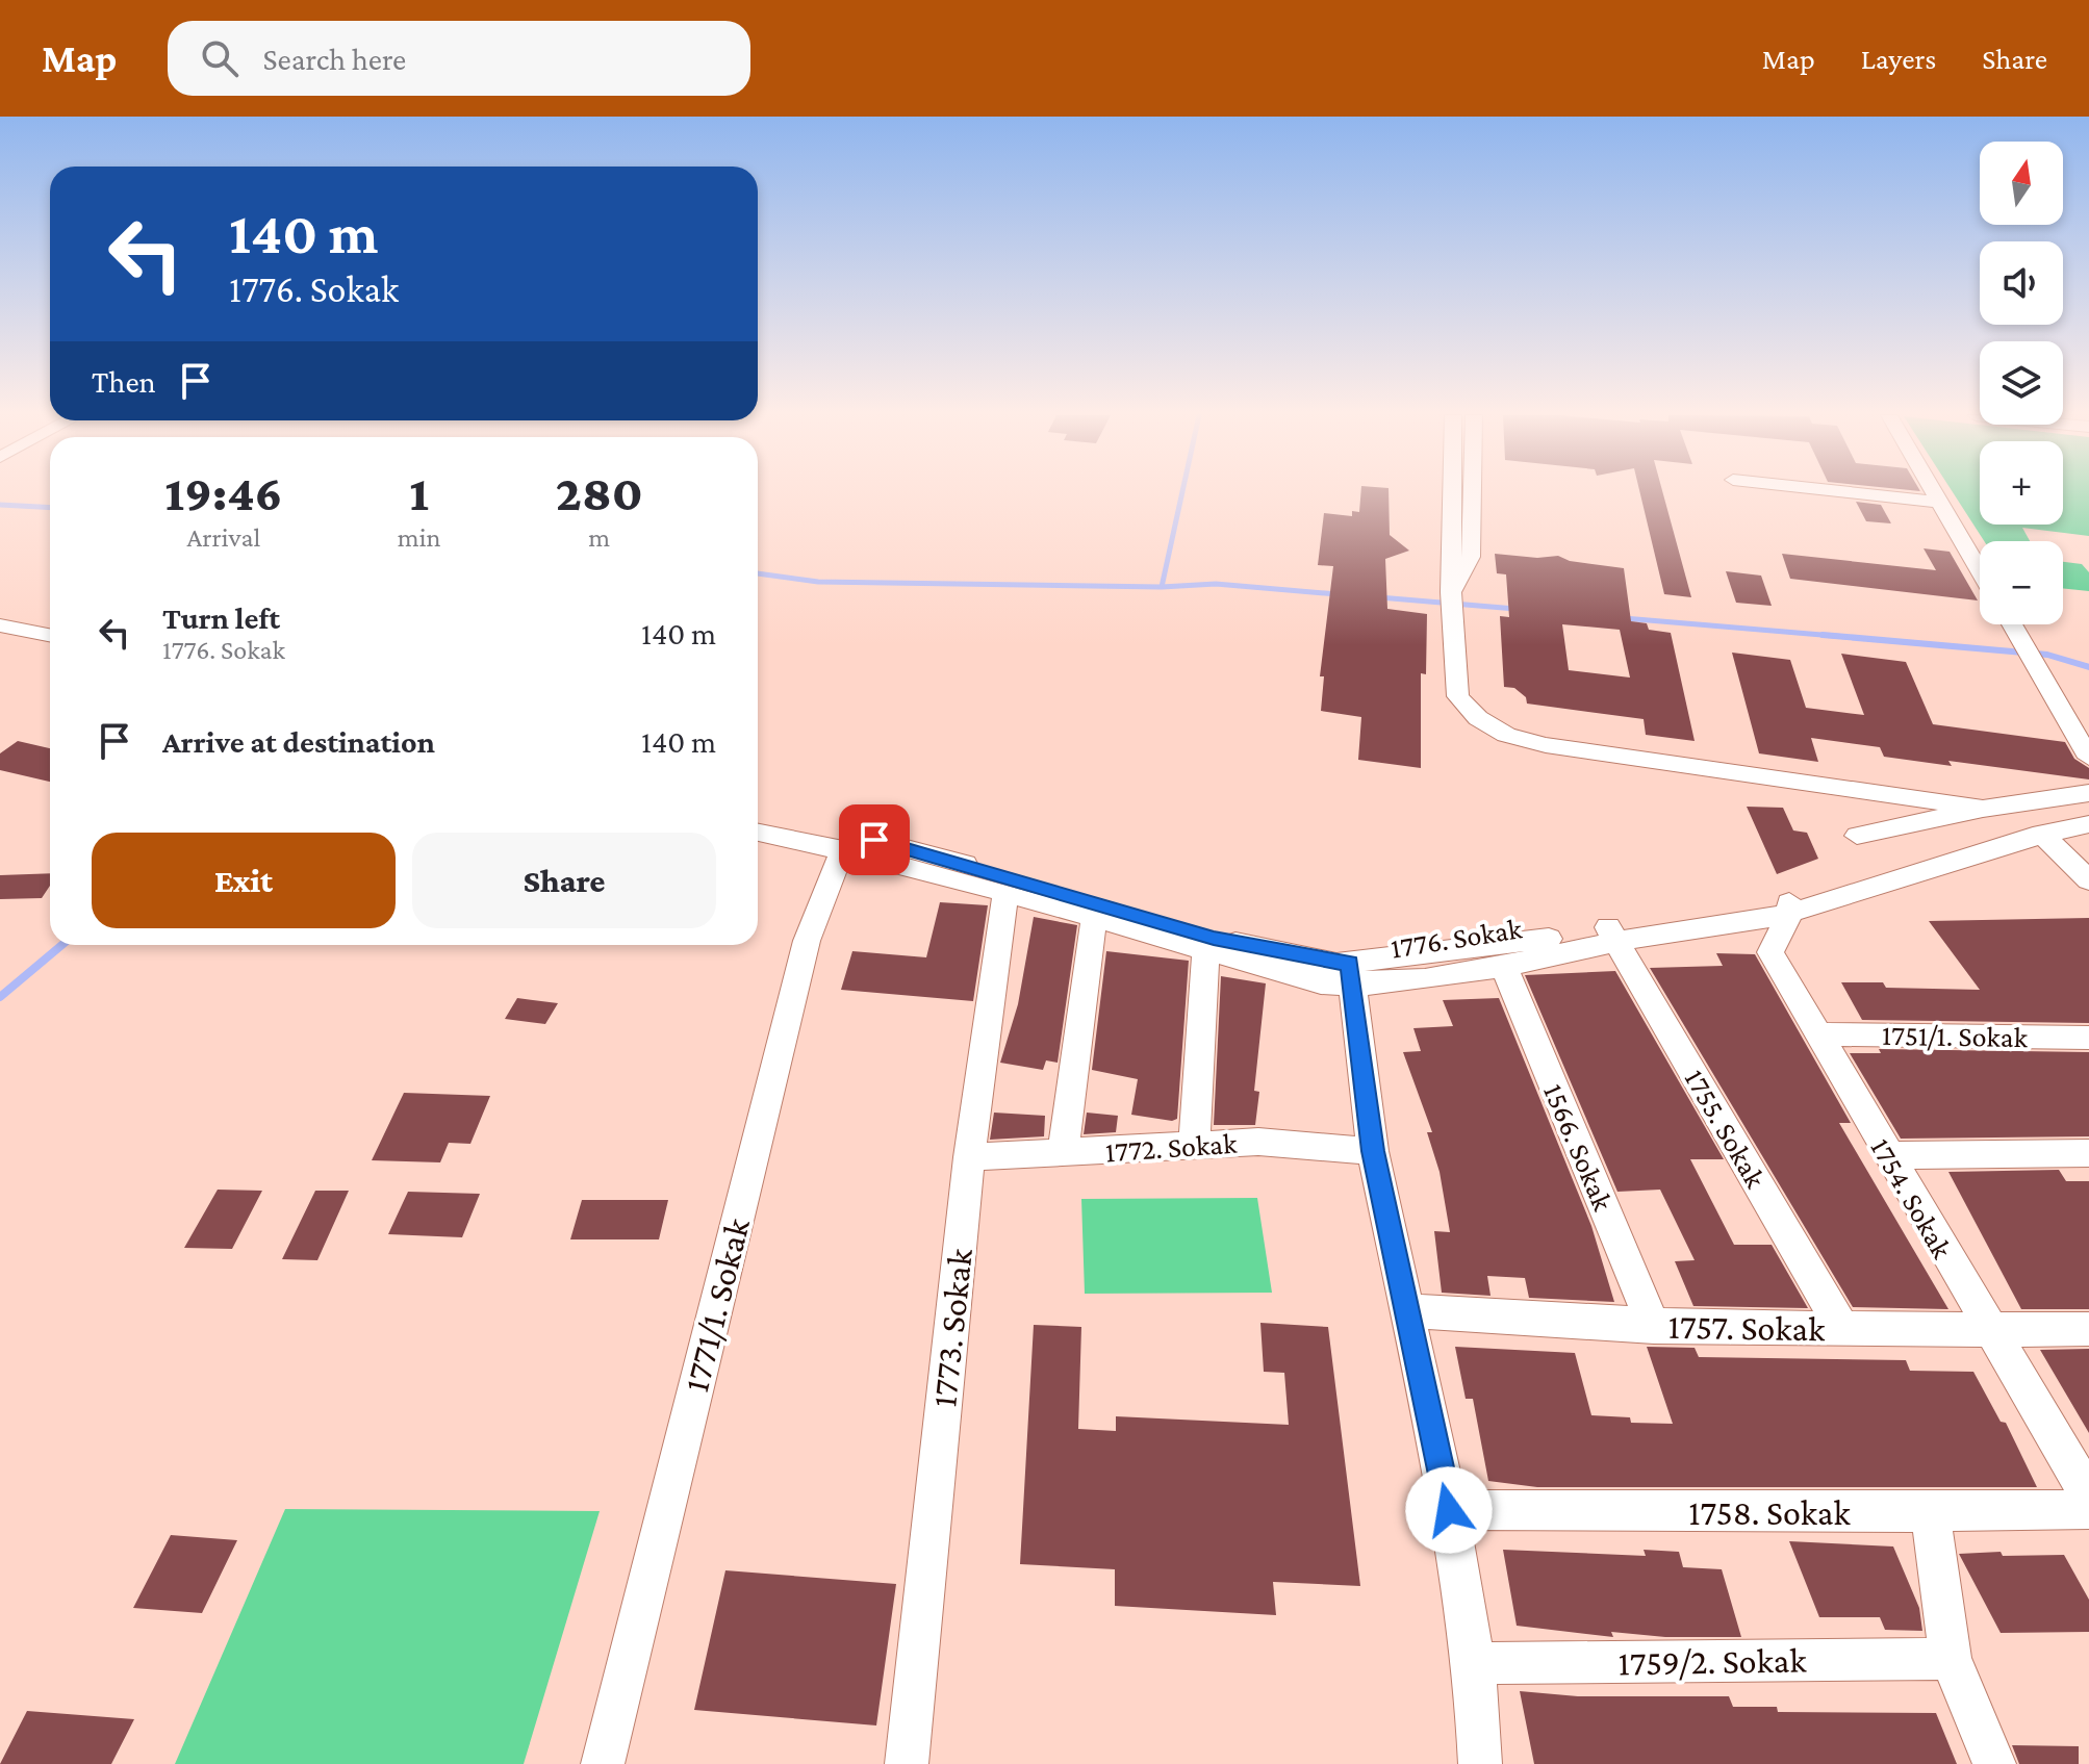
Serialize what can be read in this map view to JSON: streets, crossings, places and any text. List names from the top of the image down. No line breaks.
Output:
{"streets":{"street":["1776. Sokak","1751/1. Sokak","1755. Sokak","1772. Sokak","1566. Sokak","1754. Sokak","1771/1. Sokak","1757. Sokak","1773. Sokak","1758. Sokak","1759/2. Sokak"]},"crossings":[["1776. Sokak","1755. Sokak"],["1776. Sokak","1566. Sokak"],["1776. Sokak","1754. Sokak"],["1776. Sokak","1771/1. Sokak"],["1776. Sokak","1773. Sokak"],["1751/1. Sokak","1754. Sokak"],["1755. Sokak","1757. Sokak"],["1772. Sokak","1773. Sokak"],["1566. Sokak","1757. Sokak"],["1754. Sokak","1757. Sokak"]],"north":"top","page":{"header":"Map","search":"Search here","nav":["Map","Layers","Share"],"map_buttons":["+","−"],"turn":["140 m","1776. Sokak"],"then":"Then","eta":["19:46","Arrival","1","min","280","m"],"list":[{"name":"Turn left","note":"1776. Sokak","value":"140 m"},{"name":"Arrive at destination","value":"140 m"}],"buttons":["Exit","Share"]}}
